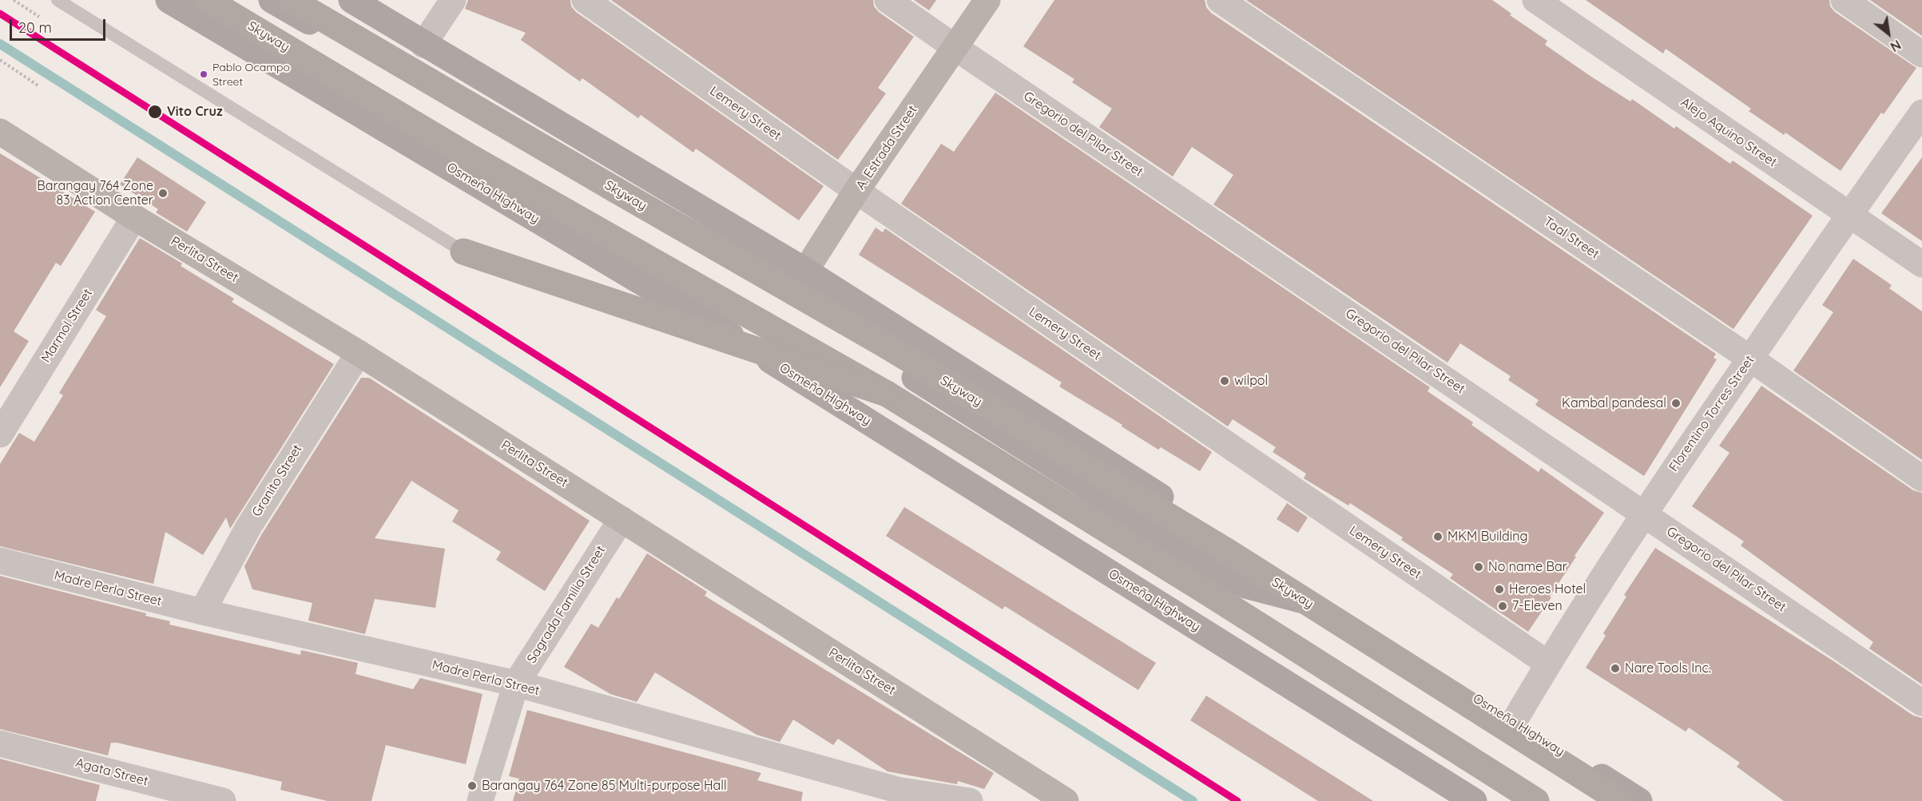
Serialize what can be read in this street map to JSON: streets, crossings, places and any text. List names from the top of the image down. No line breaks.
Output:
{"streets":{"highway":["Skyway"],"main road":["Osmeña Highway"],"street":["Lemery Street","Alejo Aquino Street","Gregorio del Pilar Street","A. Estrada Street","Taal Street","Perlita Street","Marmol Street","Florentino Torres Street","Granito Street","Madre Perla Street","Sagrada Familia Street","Agata Street"]},"crossings":[["Lemery Street","A. Estrada Street"],["Lemery Street","Florentino Torres Street"],["Alejo Aquino Street","Florentino Torres Street"],["Gregorio del Pilar Street","A. Estrada Street"],["Gregorio del Pilar Street","Florentino Torres Street"],["A. Estrada Street","Osmeña Highway"],["Osmeña Highway","Florentino Torres Street"],["Taal Street","Florentino Torres Street"],["Perlita Street","Marmol Street"],["Perlita Street","Granito Street"],["Perlita Street","Sagrada Familia Street"],["Granito Street","Madre Perla Street"],["Madre Perla Street","Sagrada Familia Street"]],"places":["Pablo Ocampo Street","Vito Cruz","Barangay 764 Zone 83 Action Center","wilpol","Kambal pandesal","MKM Building","No name Bar","Heroes Hotel","7-Eleven","Nare Tools Inc.","Barangay 764 Zone 85 Multi-purpose Hall"],"scale_bar":"20 m","north":"bottom right"}
